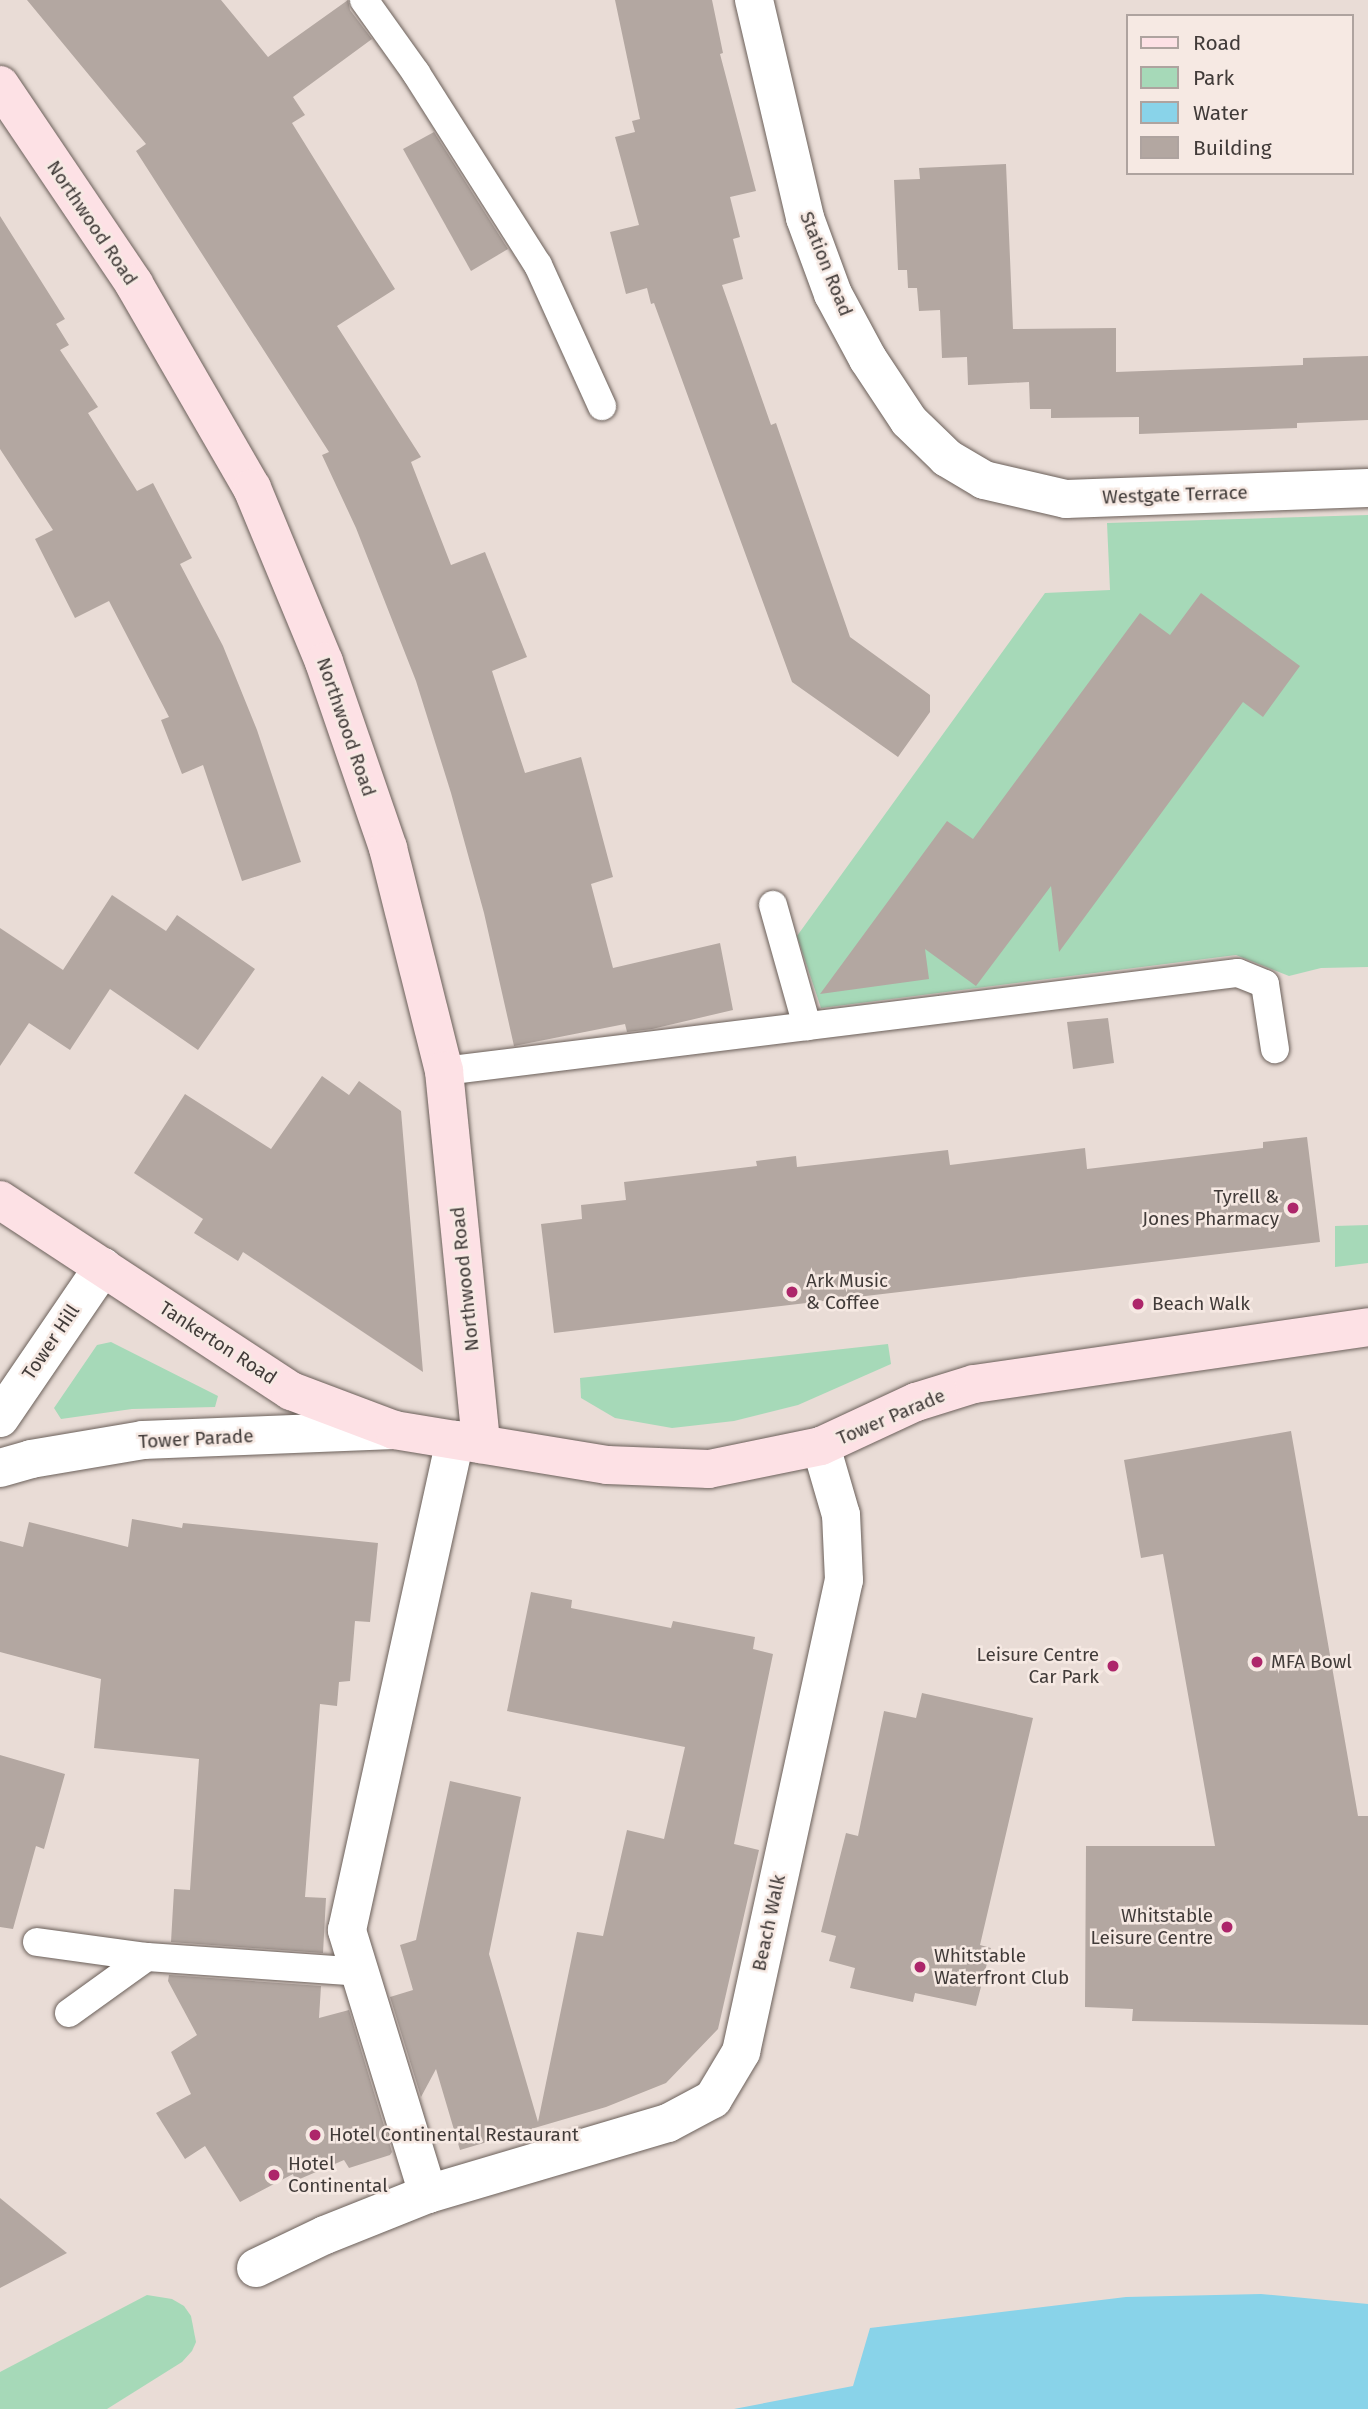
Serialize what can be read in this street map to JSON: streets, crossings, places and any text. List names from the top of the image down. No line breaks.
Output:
{"streets":{"street":["Northwood Road","Station Road","Westgate Terrace","Tower Hill","Tankerton Road","Tower Parade","Beach Walk"]},"crossings":[["Northwood Road","Tankerton Road"],["Northwood Road","Tower Parade"],["Station Road","Westgate Terrace"],["Tower Hill","Tankerton Road"],["Tankerton Road","Tower Parade"],["Tower Parade","Beach Walk"]],"places":["Tyrell & Jones Pharmacy","Ark Music & Coffee","Beach Walk","MFA Bowl","Leisure Centre Car Park","Whitstable Leisure Centre","Whitstable Waterfront Club","Hotel Continental Restaurant","Hotel Continental"],"legend":["Road","Park","Water","Building"]}
